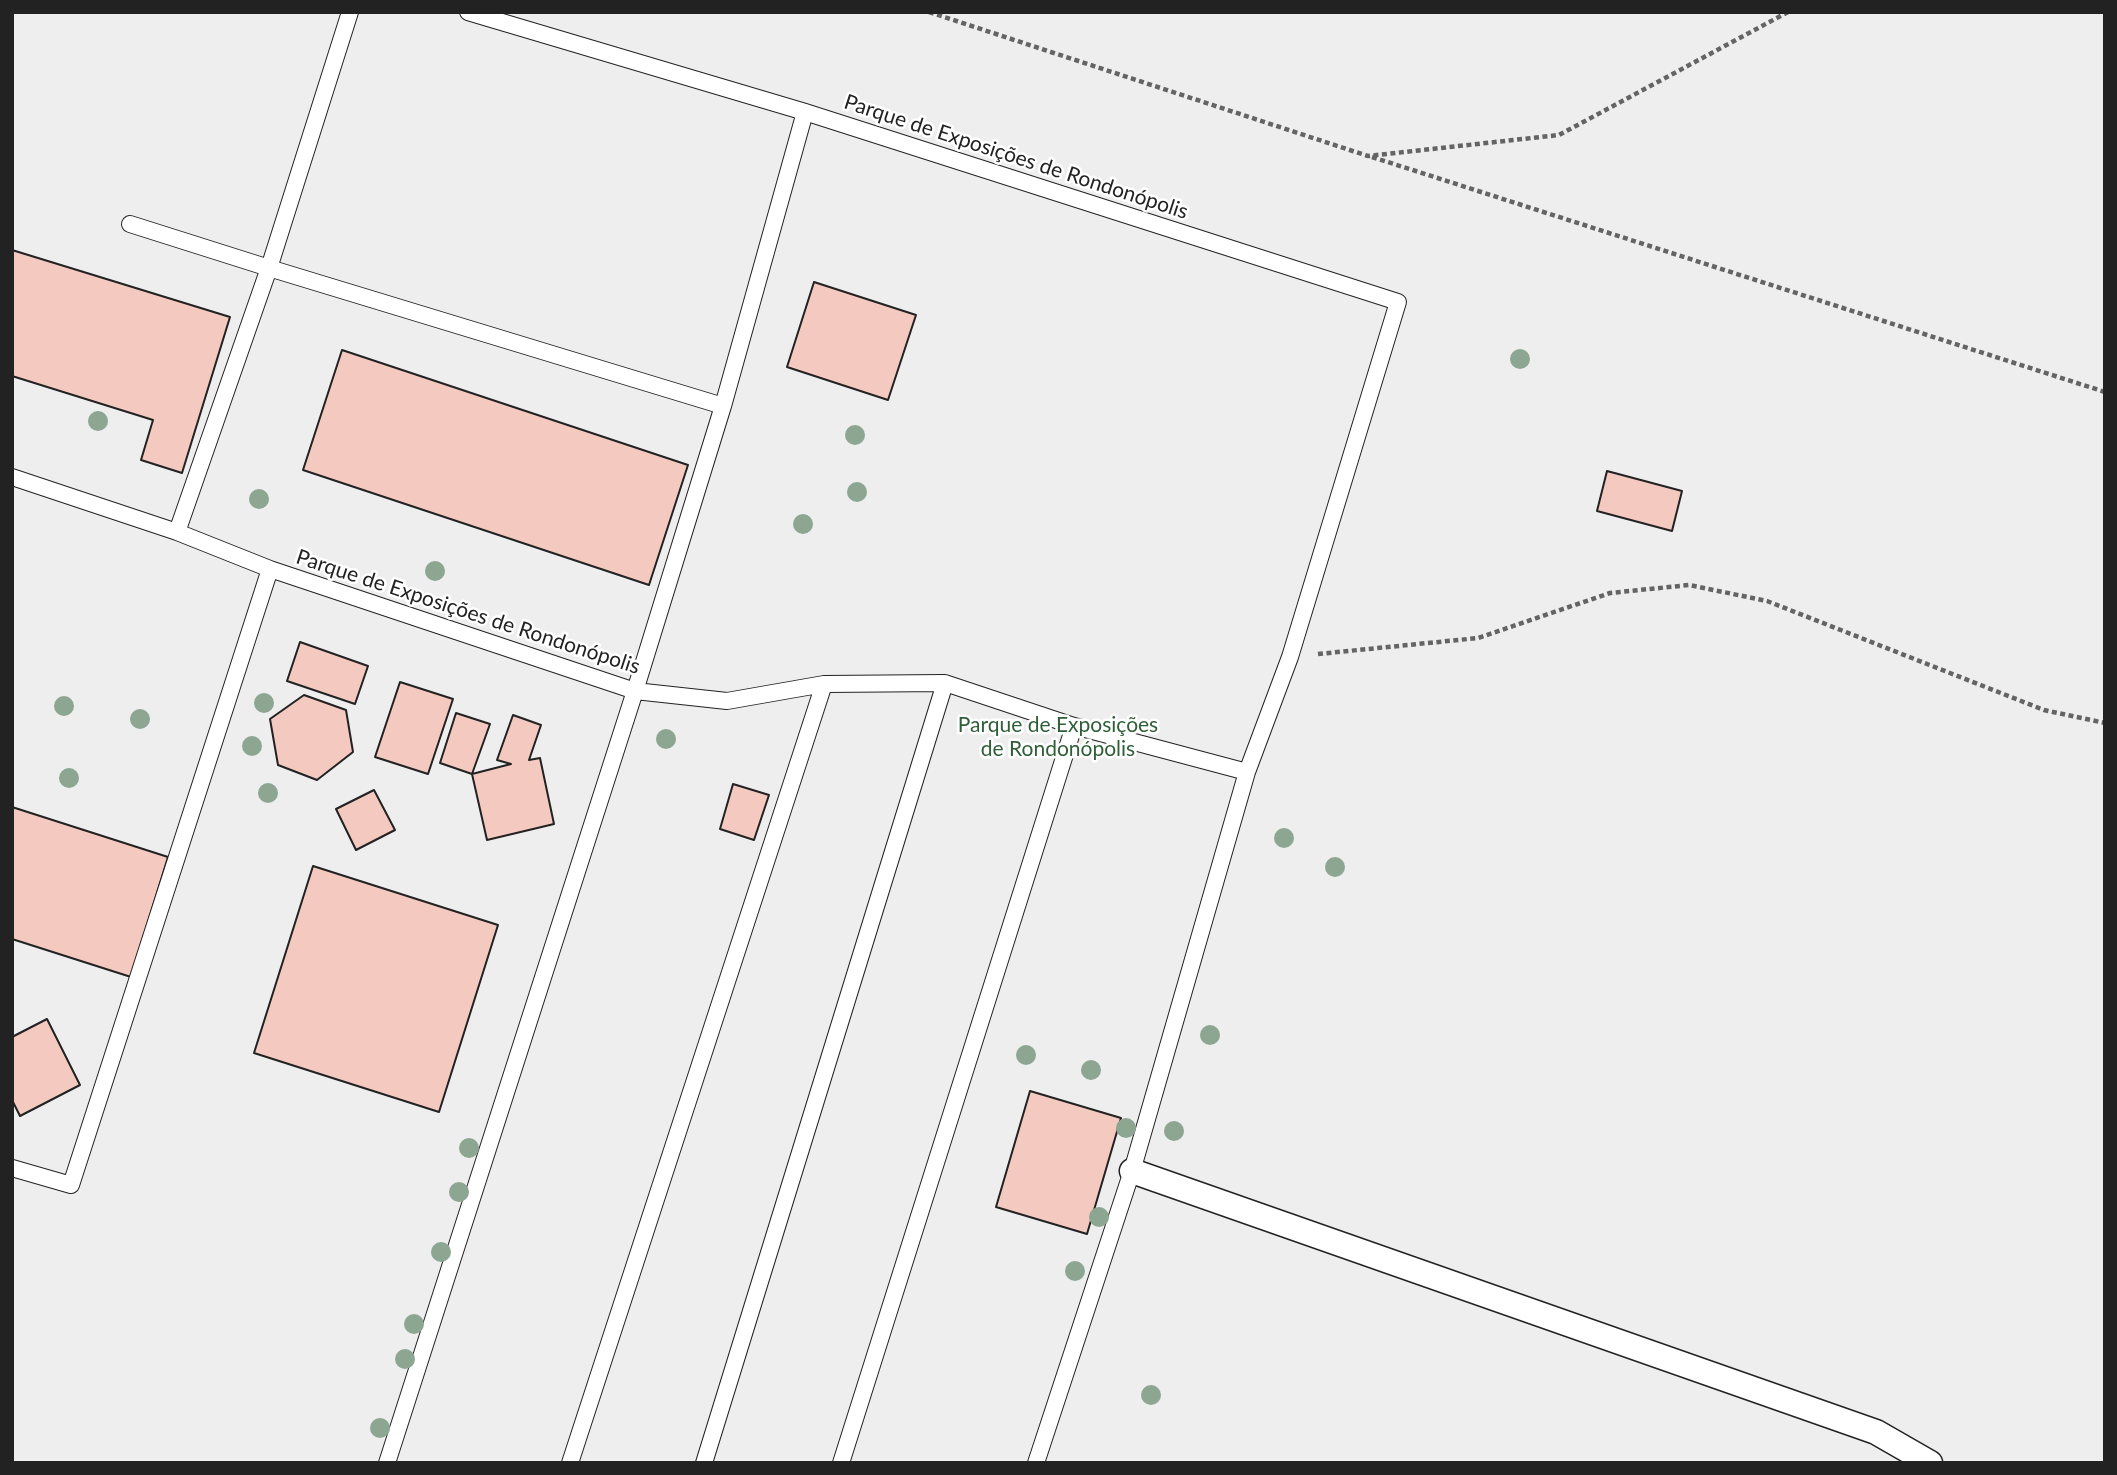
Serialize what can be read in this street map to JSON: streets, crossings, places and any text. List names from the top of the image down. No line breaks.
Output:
{"streets":{"lane":["Parque de Exposições de Rondonópolis"]},"parks":["Parque de Exposições de Rondonópolis"]}
